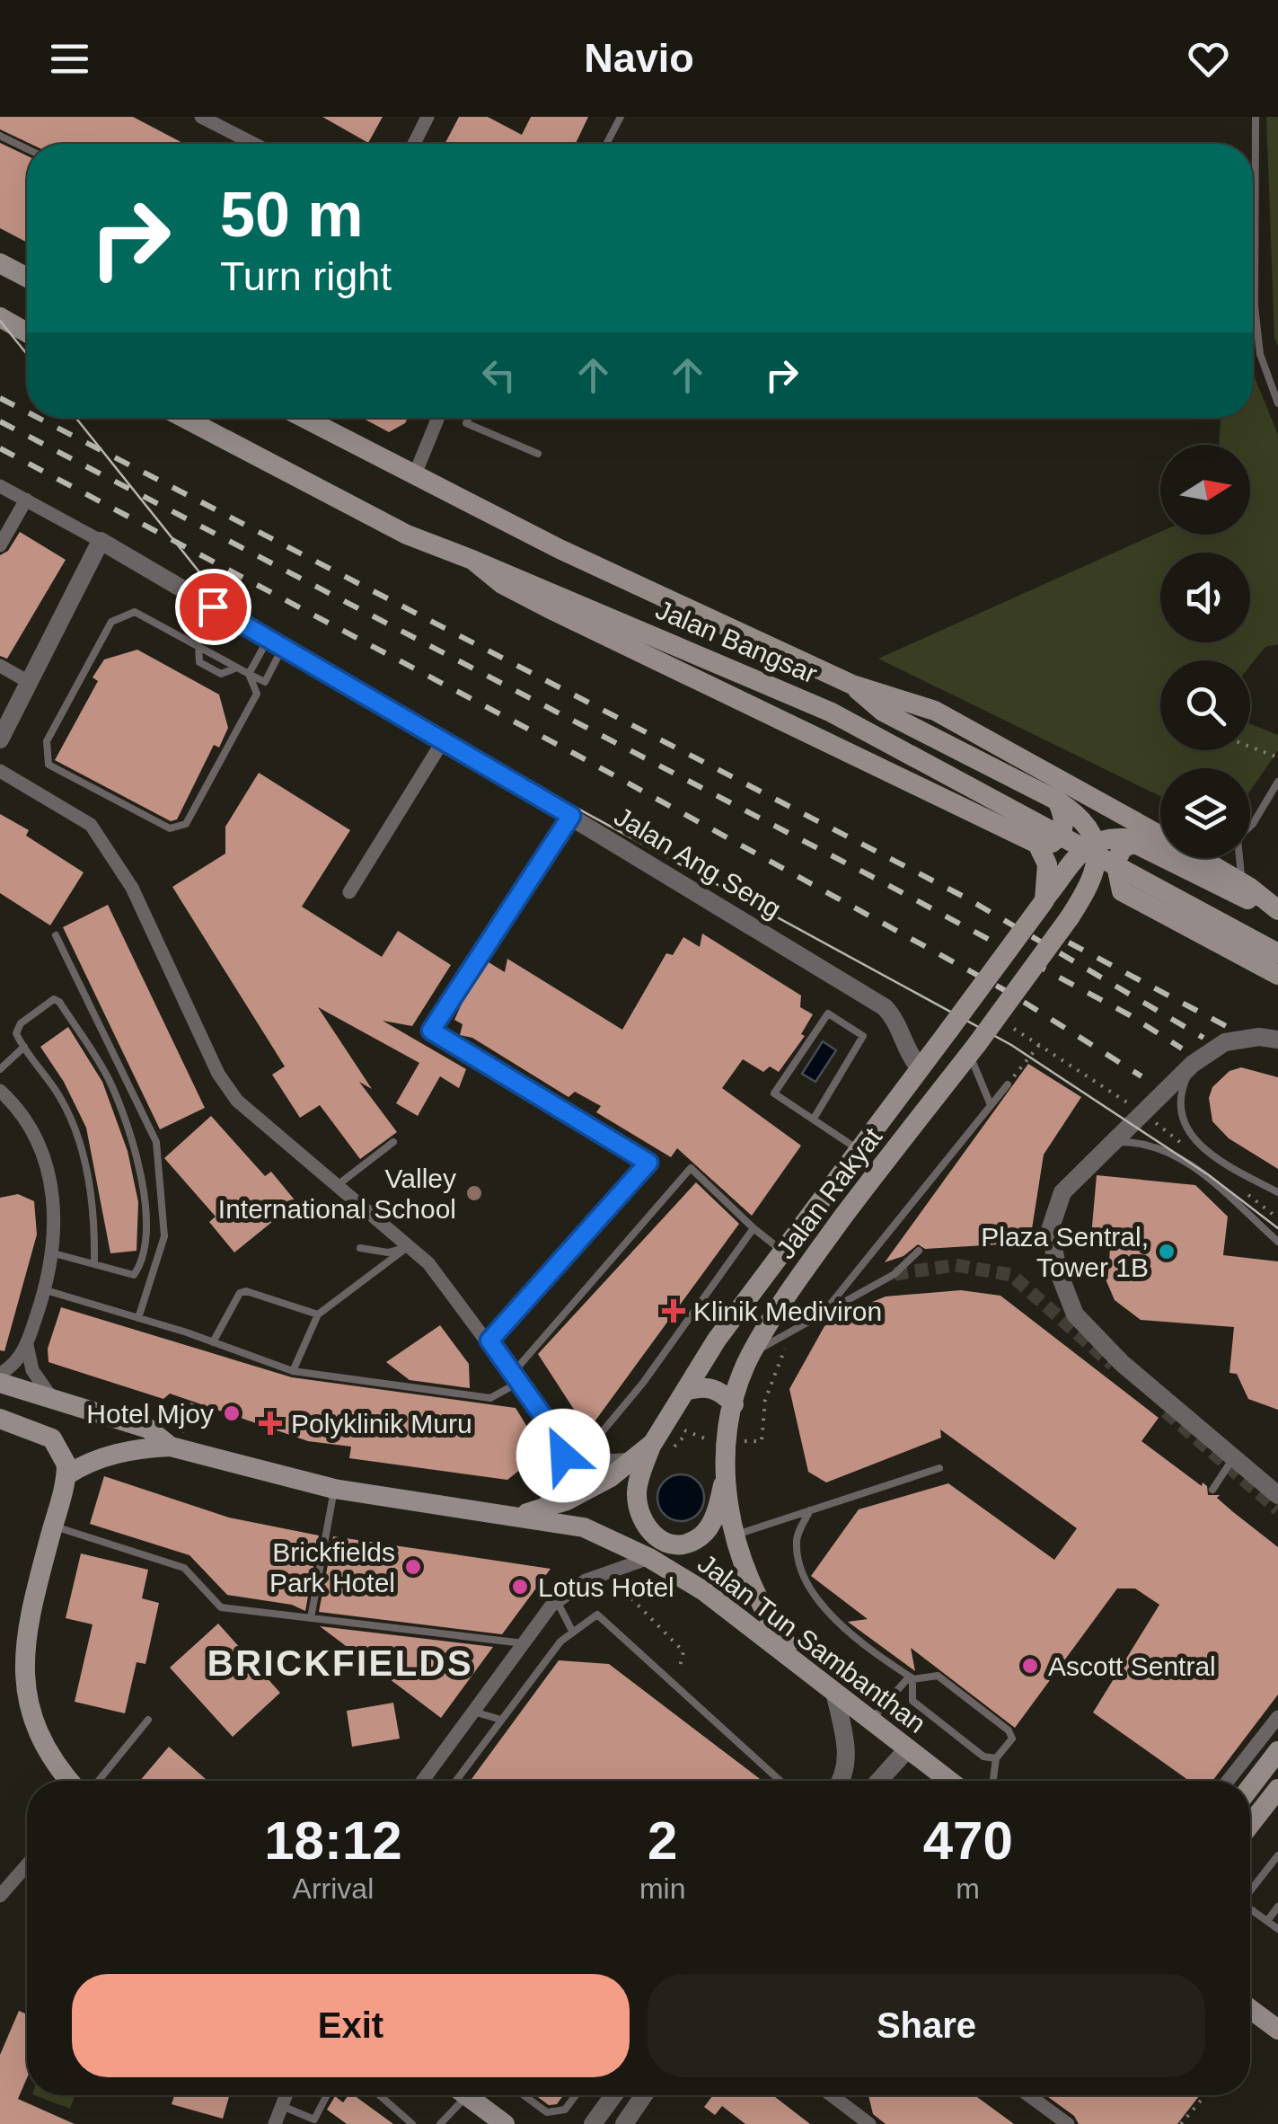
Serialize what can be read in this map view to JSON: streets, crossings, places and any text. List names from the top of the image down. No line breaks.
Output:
{"streets":{"main road":["Jalan Bangsar","Jalan Rakyat","Jalan Tun Sambanthan"],"street":["Jalan Ang Seng"]},"crossings":[["Jalan Ang Seng","Jalan Rakyat"],["Jalan Rakyat","Jalan Tun Sambanthan"]],"districts":["BRICKFIELDS"],"places":{"other":["Valley International School","Plaza Sentral, Tower 1B","Hotel Mjoy","Brickfields Park Hotel","Lotus Hotel","Ascott Sentral"],"health":["Klinik Mediviron","Polyklinik Muru"]},"north":"right","page":{"header":"Navio","turn":["50 m","Turn right"],"eta":["18:12","Arrival","2","min","470","m"],"buttons":["Exit","Share"]}}
